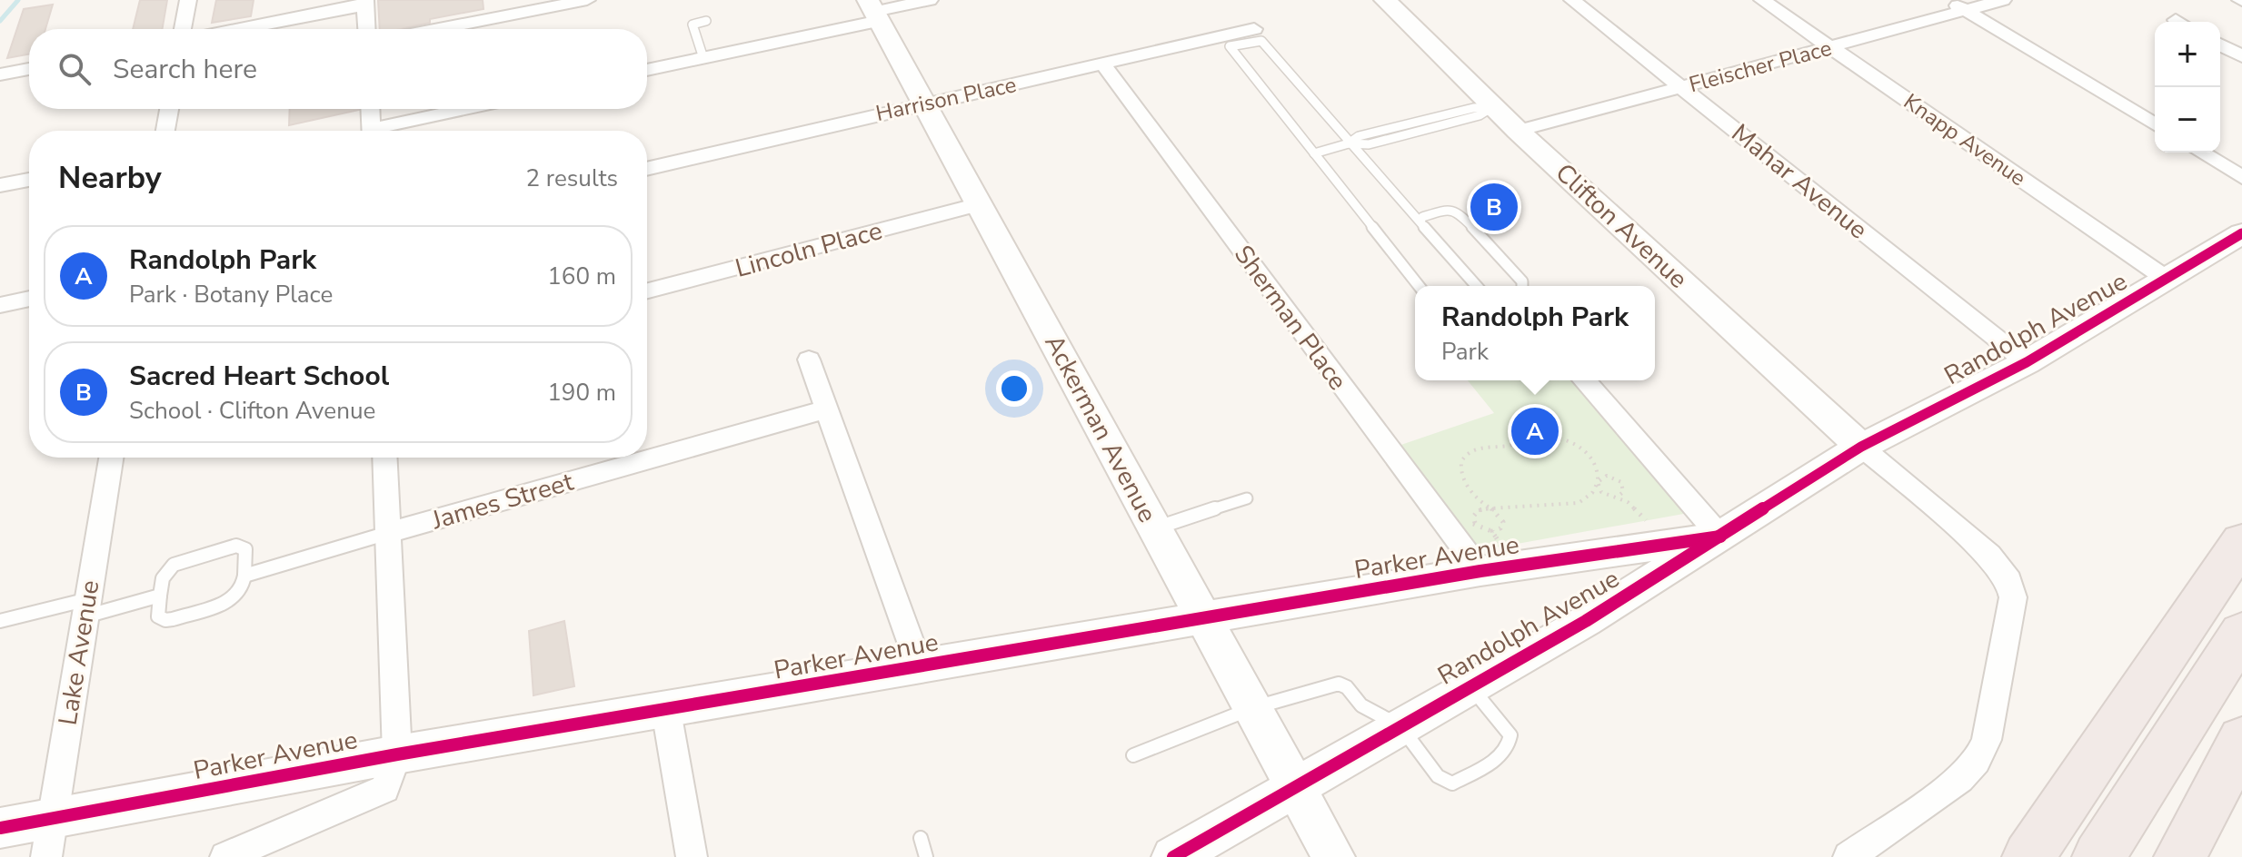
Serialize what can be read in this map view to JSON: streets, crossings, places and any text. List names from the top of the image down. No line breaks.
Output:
{"streets":{"street":["Fleischer Place","Harrison Place","Knapp Avenue","Mahar Avenue","Clifton Avenue","Lincoln Place","Sherman Place","Randolph Avenue","Ackerman Avenue","James Street","Parker Avenue","Lake Avenue"]},"crossings":[["Fleischer Place","Knapp Avenue"],["Fleischer Place","Mahar Avenue"],["Fleischer Place","Clifton Avenue"],["Harrison Place","Sherman Place"],["Harrison Place","Ackerman Avenue"],["Knapp Avenue","Randolph Avenue"],["Mahar Avenue","Randolph Avenue"],["Clifton Avenue","Randolph Avenue"],["Lincoln Place","Ackerman Avenue"],["Sherman Place","Parker Avenue"],["Randolph Avenue","Ackerman Avenue"],["Randolph Avenue","Parker Avenue"],["Ackerman Avenue","Parker Avenue"],["Parker Avenue","Lake Avenue"]],"page":{"map_buttons":["+","−"],"search":"Search here","heading":["Nearby","2 results"],"pins":["B","A"],"list":[{"mark":"A","name":"Randolph Park","note":"Park · Botany Place","value":"160 m"},{"mark":"B","name":"Sacred Heart School","note":"School · Clifton Avenue","value":"190 m"}],"popup":["Randolph Park","Park"]}}
